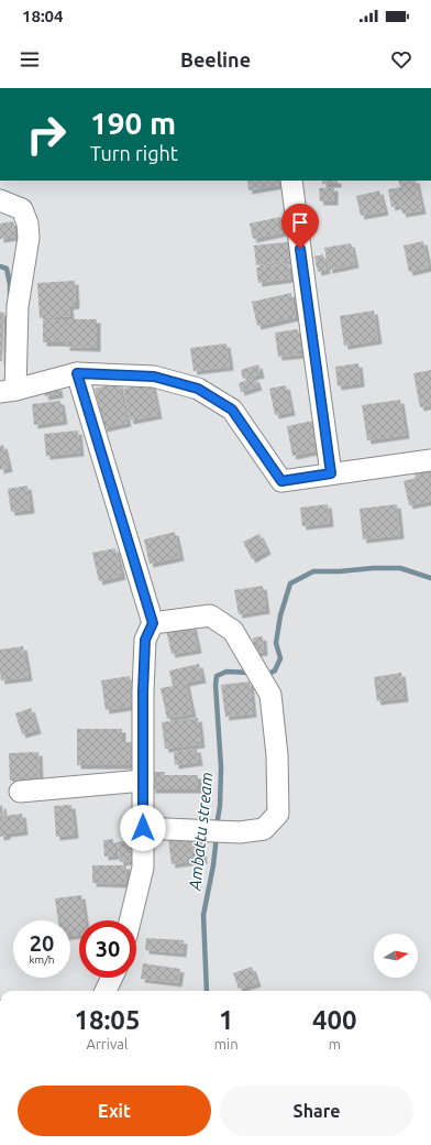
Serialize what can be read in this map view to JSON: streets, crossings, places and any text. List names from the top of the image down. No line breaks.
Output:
{"water":["Ambattu stream"],"north":"right","page":{"status":"18:04","header":"Beeline","turn":["190 m","Turn right"],"speed":"20 km/h","limit":"30","eta":["18:05","Arrival","1","min","400","m"],"buttons":["Exit","Share"]}}
